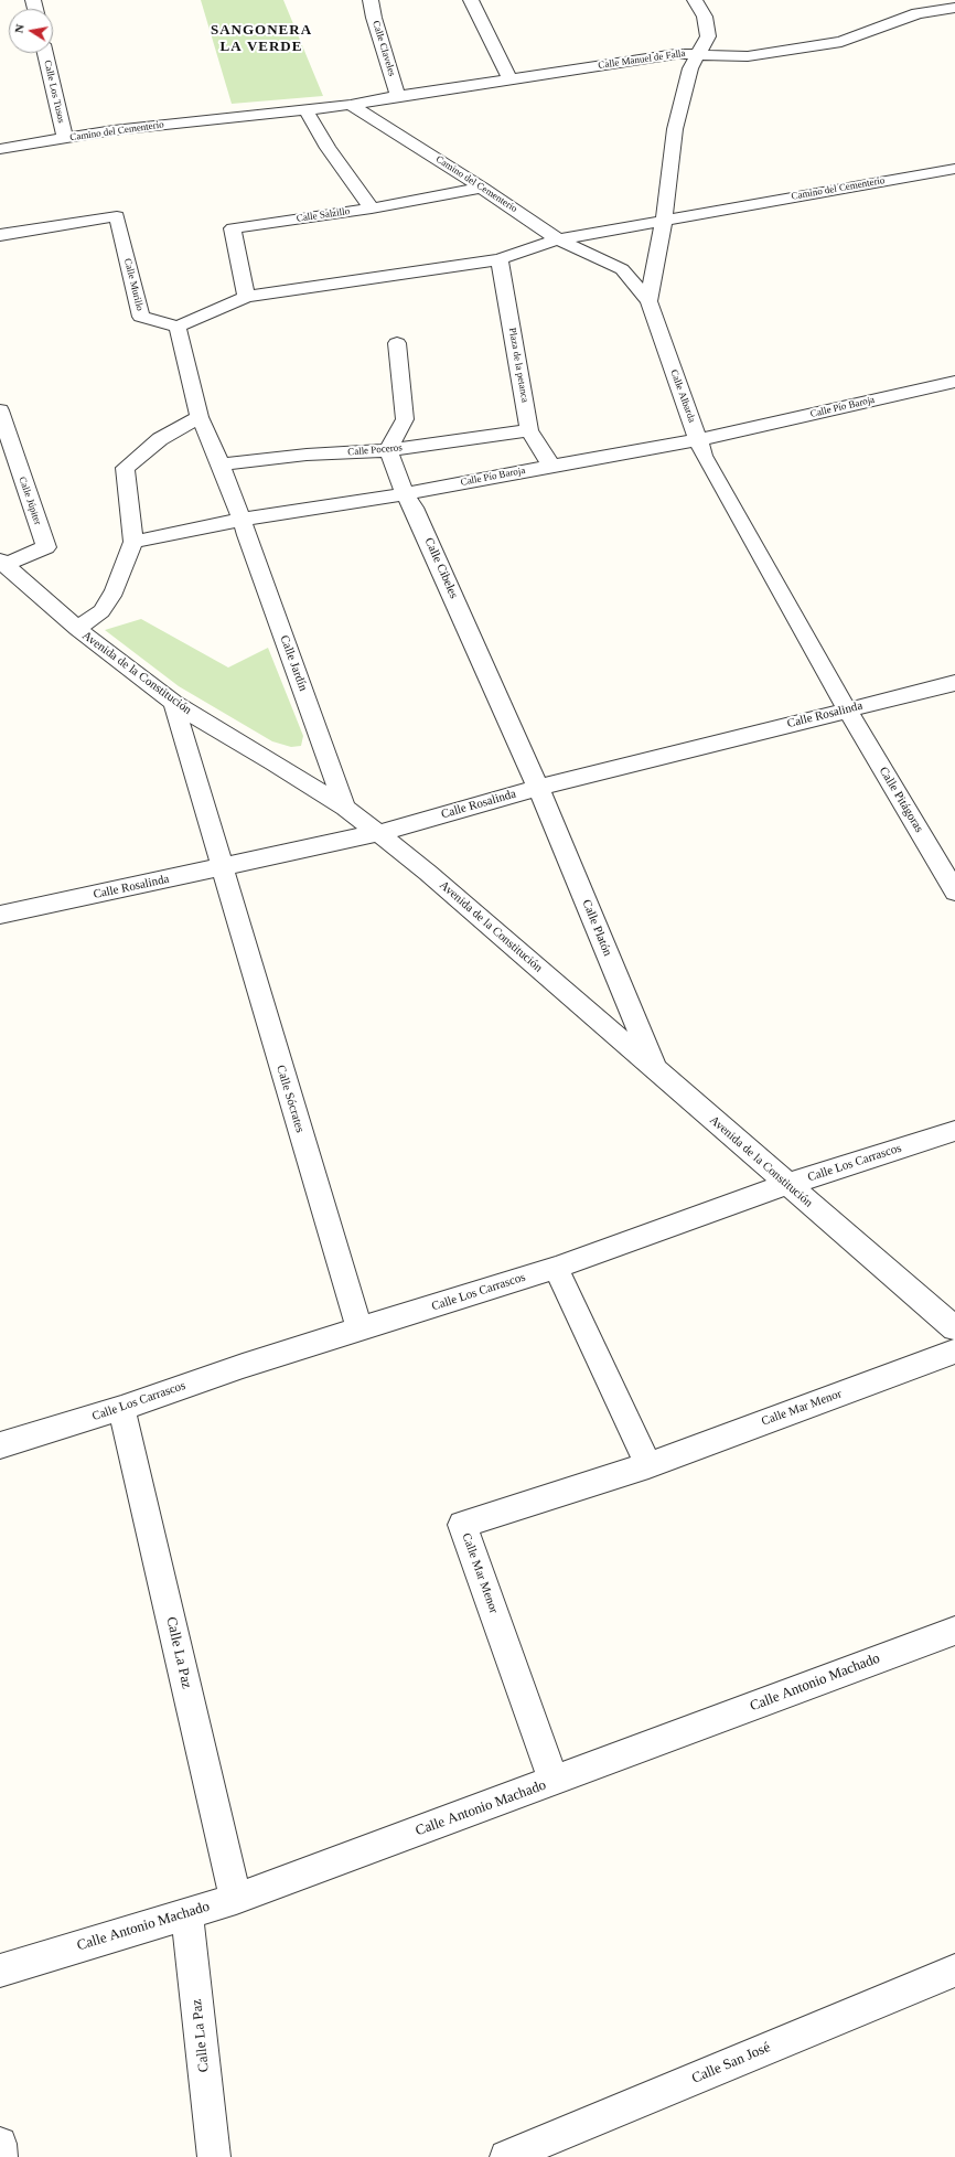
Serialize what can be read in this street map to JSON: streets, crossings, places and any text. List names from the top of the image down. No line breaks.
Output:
{"streets":{"street":["Calle Claveles","Calle Manuel de Falla","Calle Los Tusos","Camino del Cementerio","Calle Salzillo","Calle Murillo","Plaza de la petanca","Calle Albarda","Calle Pío Baroja","Calle Poceros","Calle Júpiter","Calle Cibeles","Calle Jardín","Avenida de la Constitución","Calle Rosalinda","Calle Pitágoras","Calle Platón","Calle Sócrates","Calle Los Carrascos","Calle Mar Menor","Calle La Paz","Calle Antonio Machado","Calle San José"]},"crossings":[["Calle Claveles","Calle Manuel de Falla"],["Calle Manuel de Falla","Camino del Cementerio"],["Calle Los Tusos","Camino del Cementerio"],["Camino del Cementerio","Calle Salzillo"],["Plaza de la petanca","Calle Pío Baroja"],["Plaza de la petanca","Calle Poceros"],["Calle Albarda","Calle Pío Baroja"],["Calle Albarda","Calle Rosalinda"],["Calle Albarda","Calle Pitágoras"],["Calle Pío Baroja","Calle Cibeles"],["Calle Pío Baroja","Calle Jardín"],["Calle Poceros","Calle Cibeles"],["Calle Poceros","Calle Jardín"],["Calle Júpiter","Avenida de la Constitución"],["Calle Cibeles","Calle Rosalinda"],["Calle Cibeles","Calle Platón"],["Calle Jardín","Avenida de la Constitución"],["Avenida de la Constitución","Calle Rosalinda"],["Avenida de la Constitución","Calle Platón"],["Avenida de la Constitución","Calle Sócrates"],["Avenida de la Constitución","Calle Los Carrascos"],["Calle Rosalinda","Calle Pitágoras"],["Calle Rosalinda","Calle Platón"],["Calle Rosalinda","Calle Sócrates"],["Calle Sócrates","Calle Los Carrascos"],["Calle Los Carrascos","Calle La Paz"],["Calle Mar Menor","Calle Antonio Machado"],["Calle La Paz","Calle Antonio Machado"]],"districts":["SANGONERA LA VERDE"],"north":"left"}
